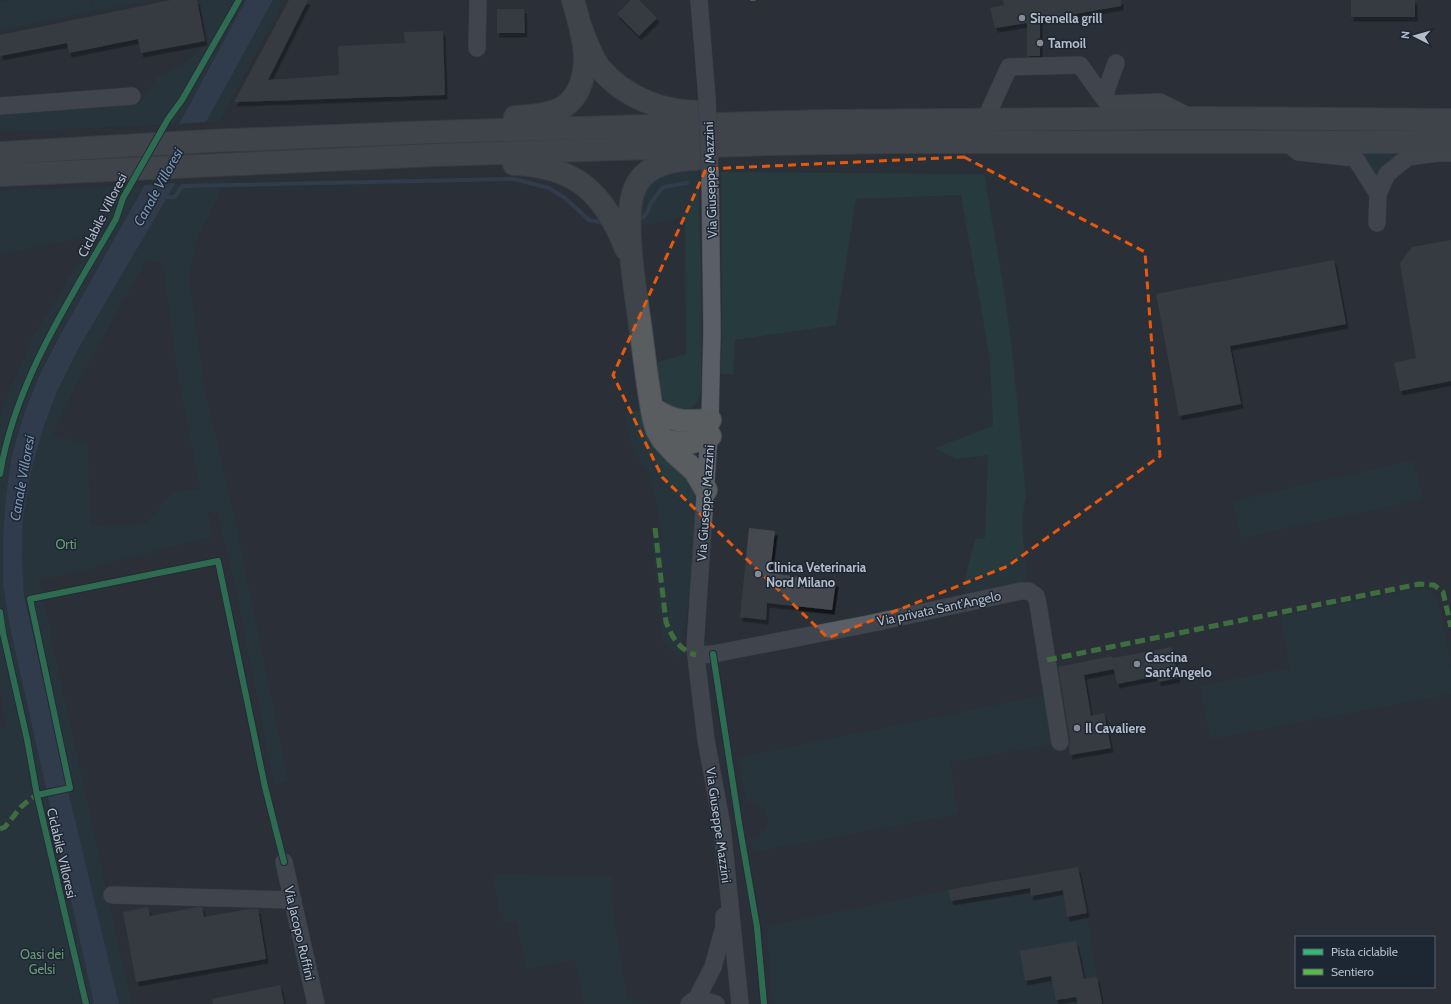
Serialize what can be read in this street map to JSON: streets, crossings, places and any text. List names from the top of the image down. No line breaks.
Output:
{"streets":{"street":["Via Giuseppe Mazzini","Via privata Sant'Angelo","Via Jacopo Ruffini"],"cycle path":["Ciclabile Villoresi"]},"crossings":[["Via Giuseppe Mazzini","Via privata Sant'Angelo"]],"water":["Canale Villoresi"],"parks":["Orti","Oasi dei Gelsi"],"places":["Sirenella grill","Tamoil","Clinica Veterinaria Nord Milano","Cascina Sant'Angelo","Il Cavaliere"],"legend":["Pista ciclabile","Sentiero"],"north":"left"}
